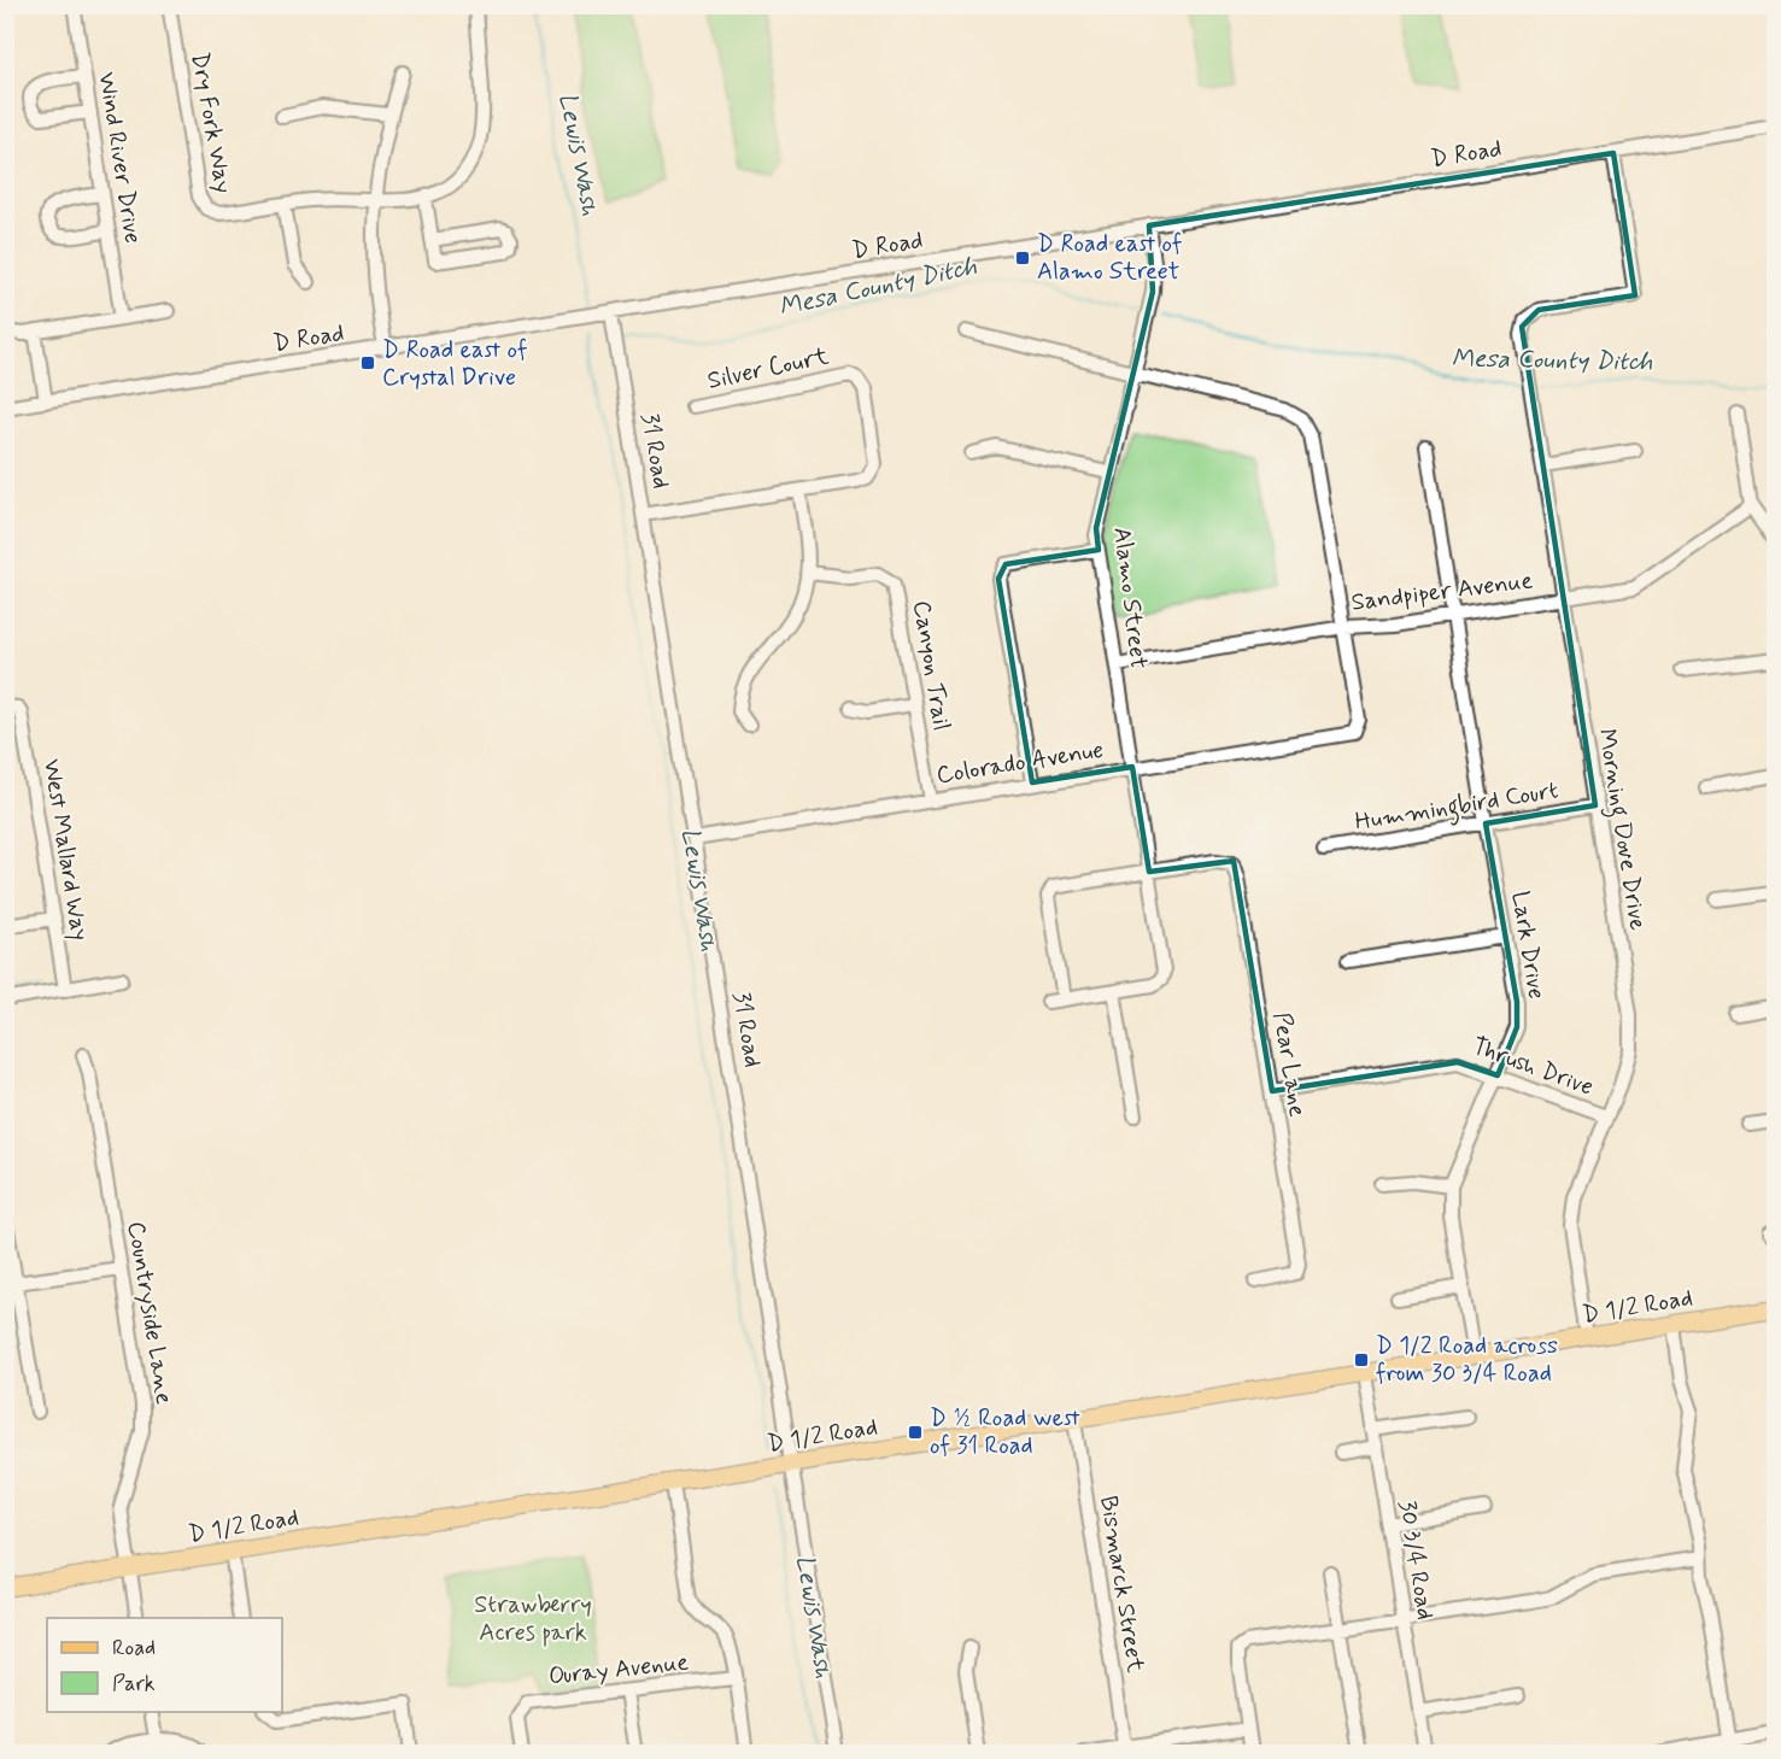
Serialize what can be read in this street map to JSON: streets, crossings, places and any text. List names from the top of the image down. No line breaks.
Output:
{"streets":{"main road":["D 1/2 Road"],"street":["Dry Fork Way","D Road","Wind River Drive","Silver Court","31 Road","Sandpiper Avenue","Alamo Street","Canyon Trail","Colorado Avenue","Hummingbird Court","Morning Dove Drive","West Mallard Way","Lark Drive","Pear Lane","Thrush Drive","Countryside Lane","30 3/4 Road","Bismarck Street","Ouray Avenue"]},"crossings":[["D Road","31 Road"],["D Road","Alamo Street"],["D Road","Morning Dove Drive"],["31 Road","Colorado Avenue"],["31 Road","D 1/2 Road"],["Sandpiper Avenue","Alamo Street"],["Sandpiper Avenue","Colorado Avenue"],["Sandpiper Avenue","Morning Dove Drive"],["Sandpiper Avenue","Lark Drive"],["Alamo Street","Colorado Avenue"],["Alamo Street","Pear Lane"],["Canyon Trail","Colorado Avenue"],["Hummingbird Court","Morning Dove Drive"],["Hummingbird Court","Lark Drive"],["Morning Dove Drive","Thrush Drive"],["Morning Dove Drive","D 1/2 Road"],["Lark Drive","Thrush Drive"],["Lark Drive","D 1/2 Road"],["Pear Lane","Thrush Drive"],["D 1/2 Road","Countryside Lane"],["D 1/2 Road","30 3/4 Road"],["D 1/2 Road","Bismarck Street"]],"water":["Lewis Wash","Mesa County Ditch"],"parks":["Strawberry Acres park"],"places":{"transit":["D Road east of Alamo Street","D Road east of Crystal Drive","D 1/2 Road across from 30 3/4 Road","D ½ Road west of 31 Road"]},"legend":["Road","Park"]}
